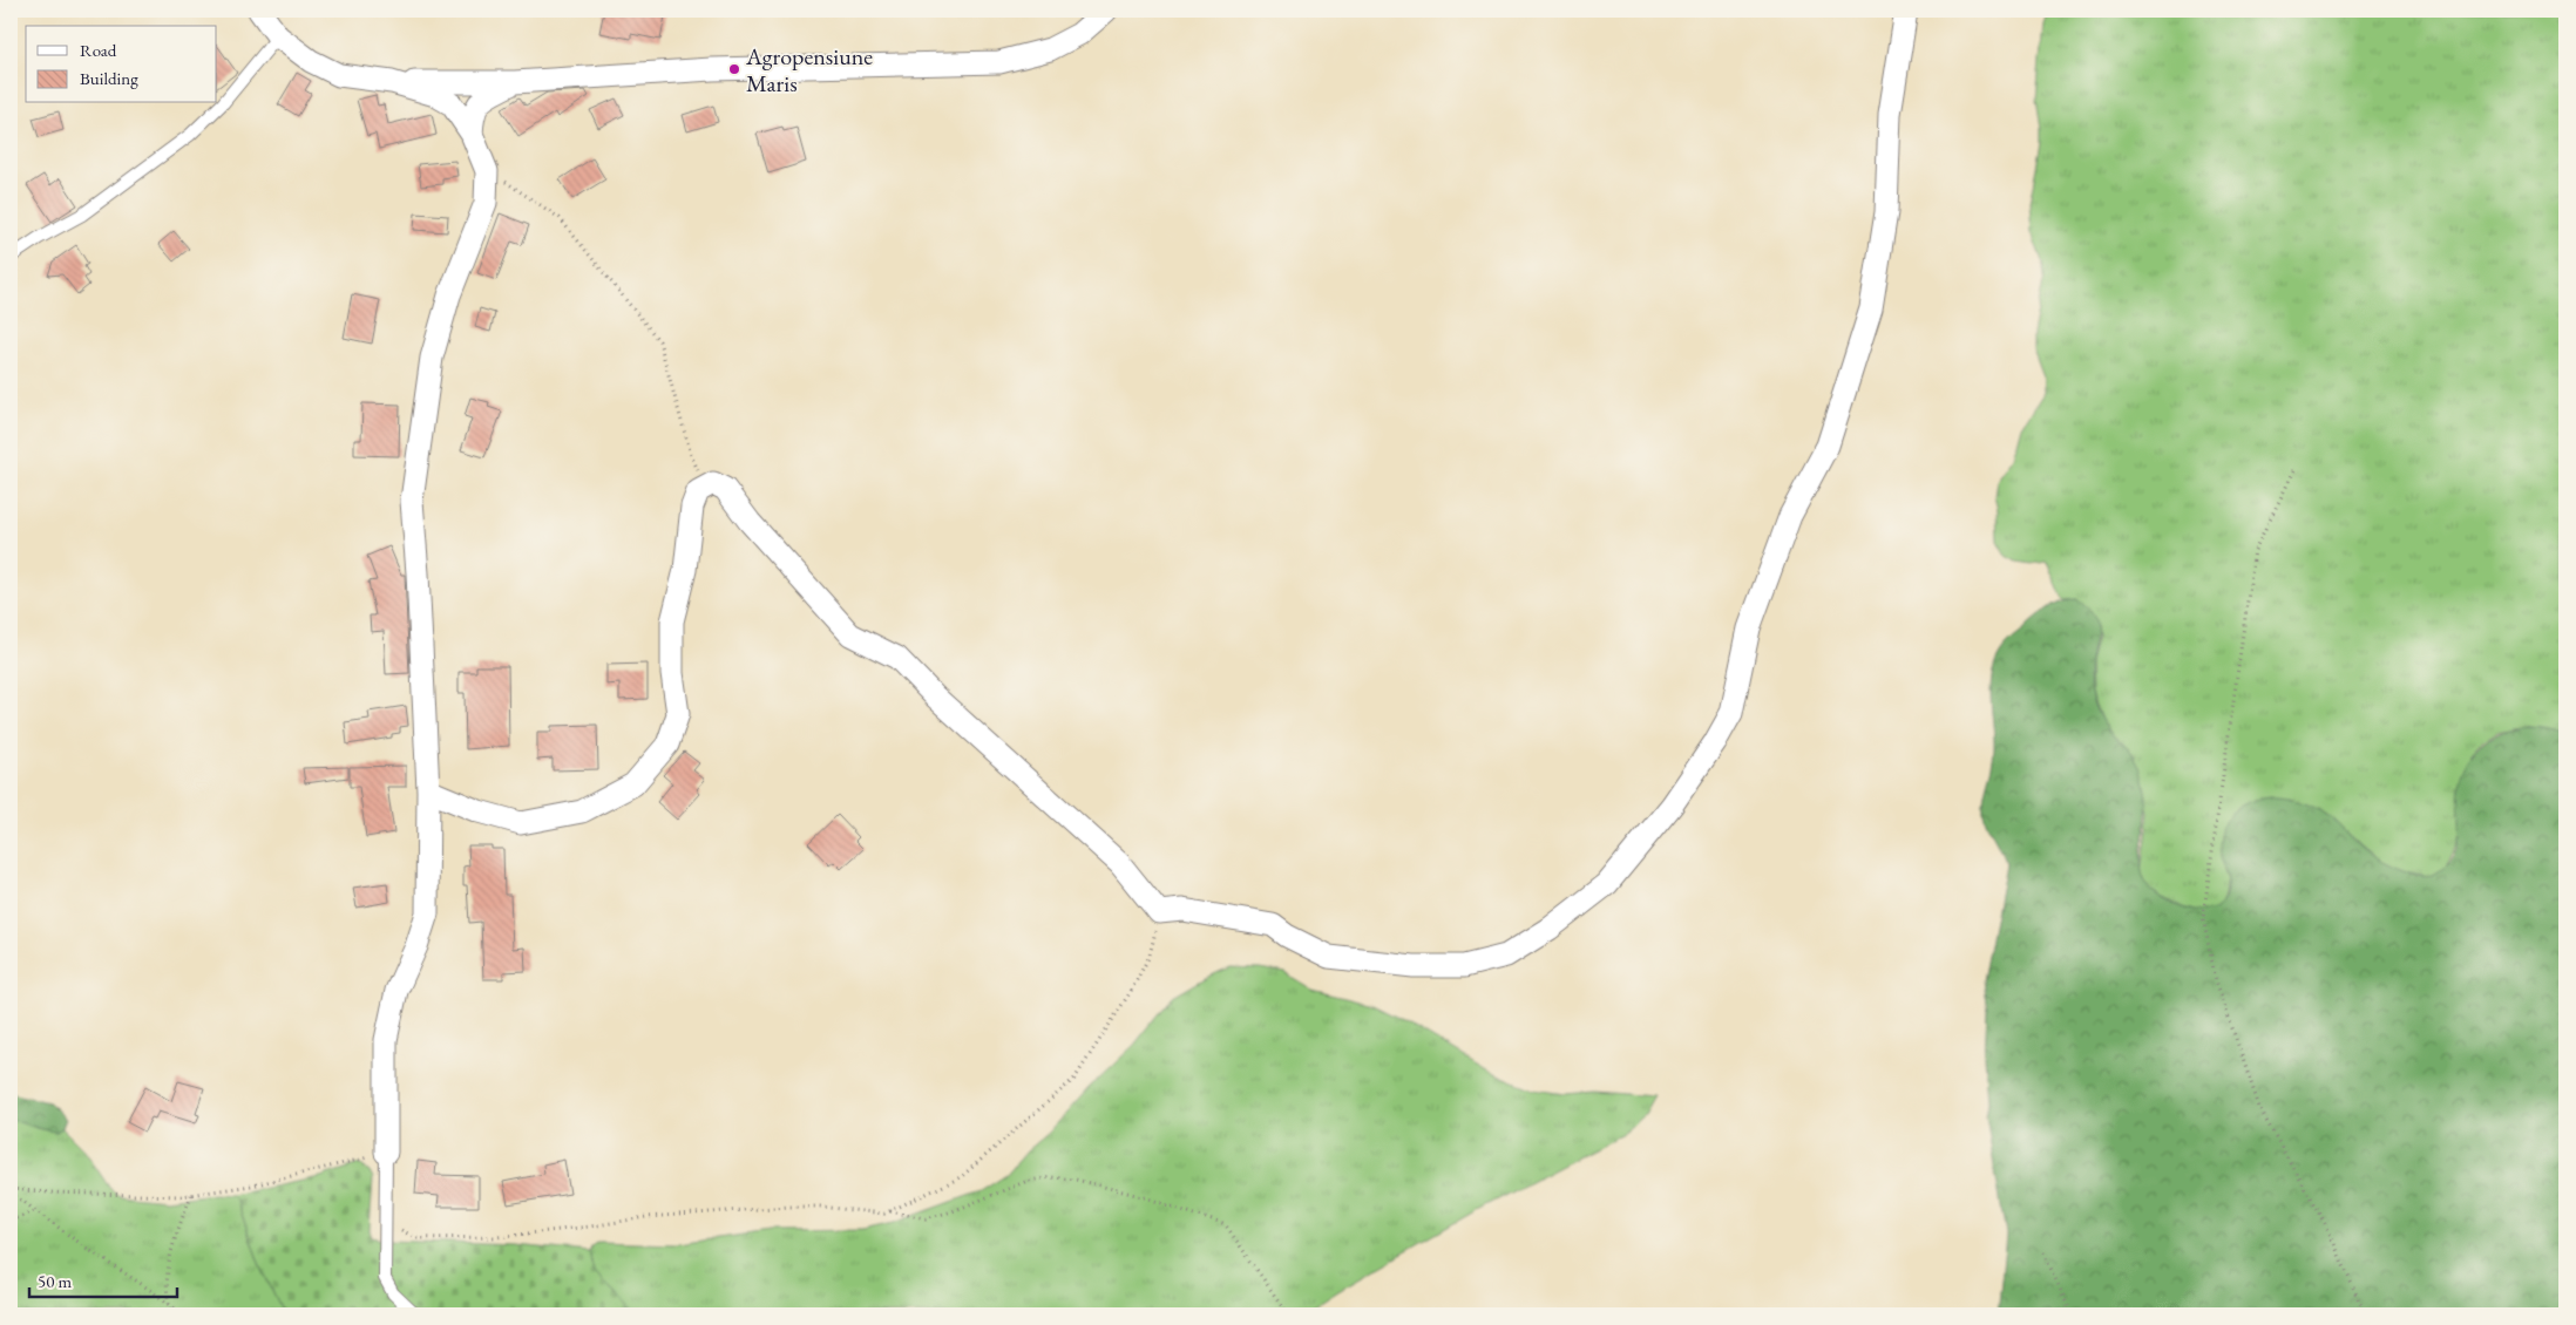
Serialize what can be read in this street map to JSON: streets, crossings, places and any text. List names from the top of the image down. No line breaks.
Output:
{"places":["Agropensiune Maris"],"legend":["Road","Building"],"scale_bar":"50 m"}
